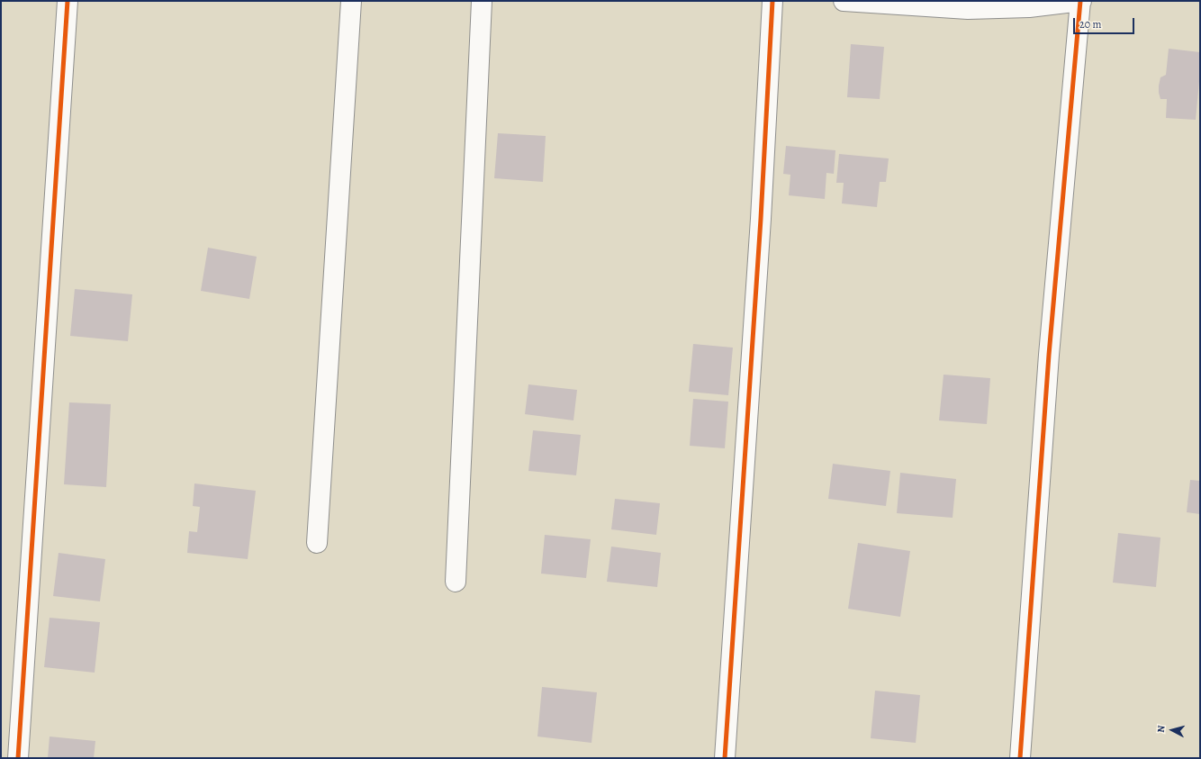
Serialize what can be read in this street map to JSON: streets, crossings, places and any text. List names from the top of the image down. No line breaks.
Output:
{"scale_bar":"20 m","north":"left"}
